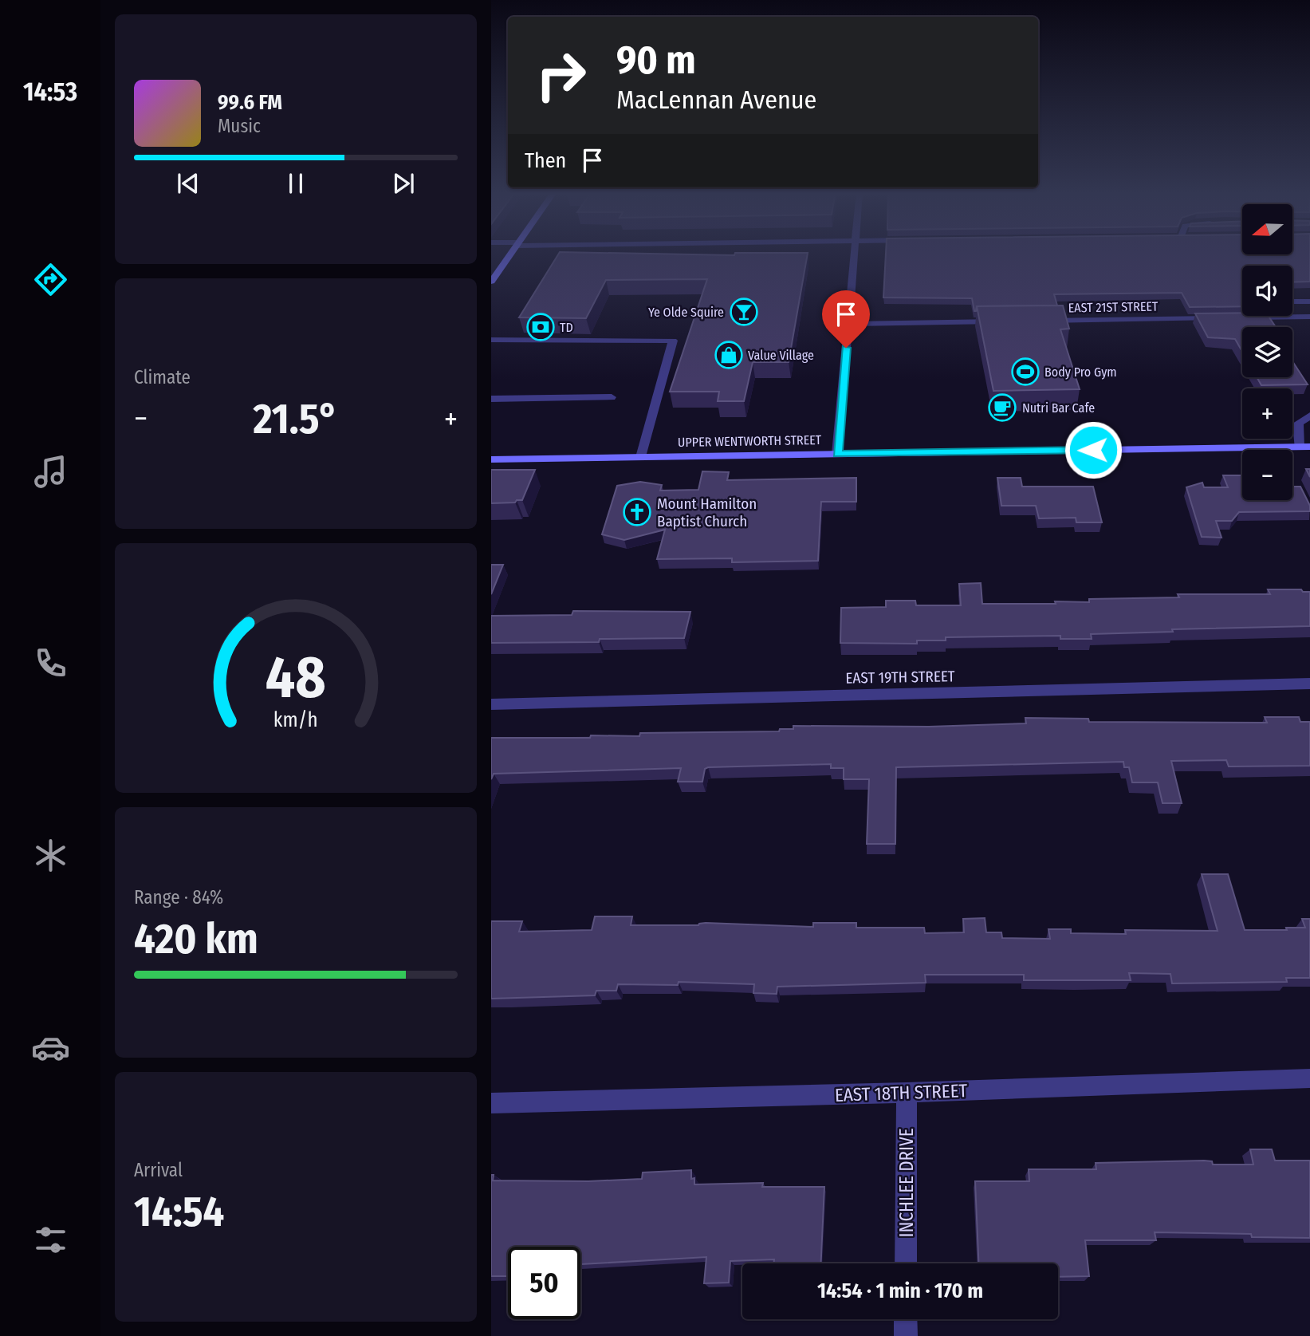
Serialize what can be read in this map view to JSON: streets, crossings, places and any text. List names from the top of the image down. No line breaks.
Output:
{"streets":{"main road":["UPPER WENTWORTH STREET"],"street":["EAST 21ST STREET","EAST 19TH STREET","EAST 18TH STREET","INCHLEE DRIVE"]},"crossings":[["EAST 18TH STREET","INCHLEE DRIVE"]],"places":{"bar":["Ye Olde Squire"],"bank":["TD"],"shop":["Value Village"],"sports":["Body Pro Gym"],"cafe":["Nutri Bar Cafe"],"church":["Mount Hamilton Baptist Church"]},"north":"left","page":{"tabs":"14:53","turn":["90 m","MacLennan Avenue"],"song":["99.6 FM","Music"],"then":"Then","map_buttons":["+","−"],"tile":["Climate",["Range · 84%","420 km"],["Arrival","14:54"]],"heat":["−","21.5°","+"],"limit":"50","trip":"14:54 · 1 min · 170 m","gauge":["48","km/h"]}}
